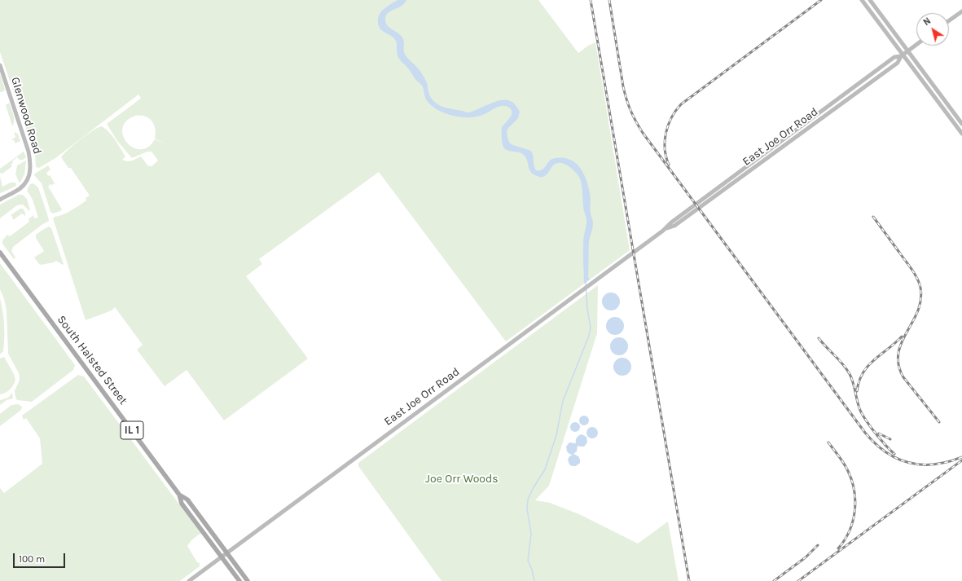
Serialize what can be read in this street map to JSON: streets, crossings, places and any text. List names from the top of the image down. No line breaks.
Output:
{"streets":{"main road":["South Halsted Street","IL 1"],"street":["Glenwood Road","East Joe Orr Road"]},"crossings":[["East Joe Orr Road","South Halsted Street"]],"parks":["Joe Orr Woods"],"scale_bar":"100 m","north":"top left"}
